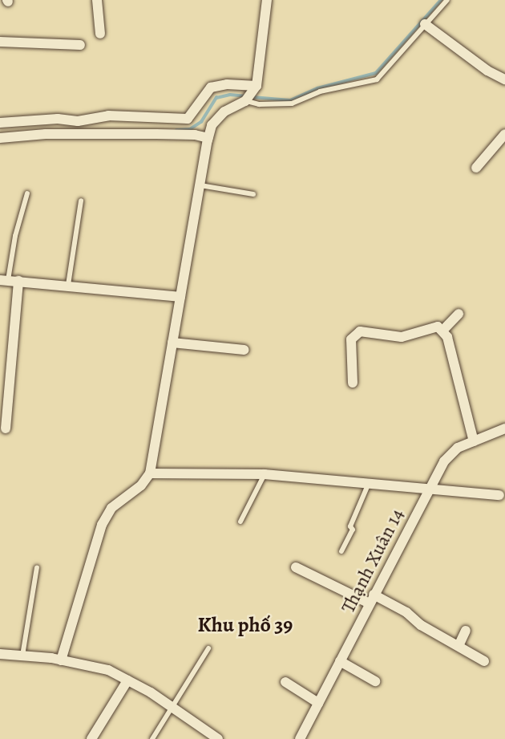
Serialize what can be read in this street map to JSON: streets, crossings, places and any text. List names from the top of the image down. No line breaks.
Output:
{"streets":{"street":["Thạnh Xuân 14"]},"districts":["Khu phố 39"]}
